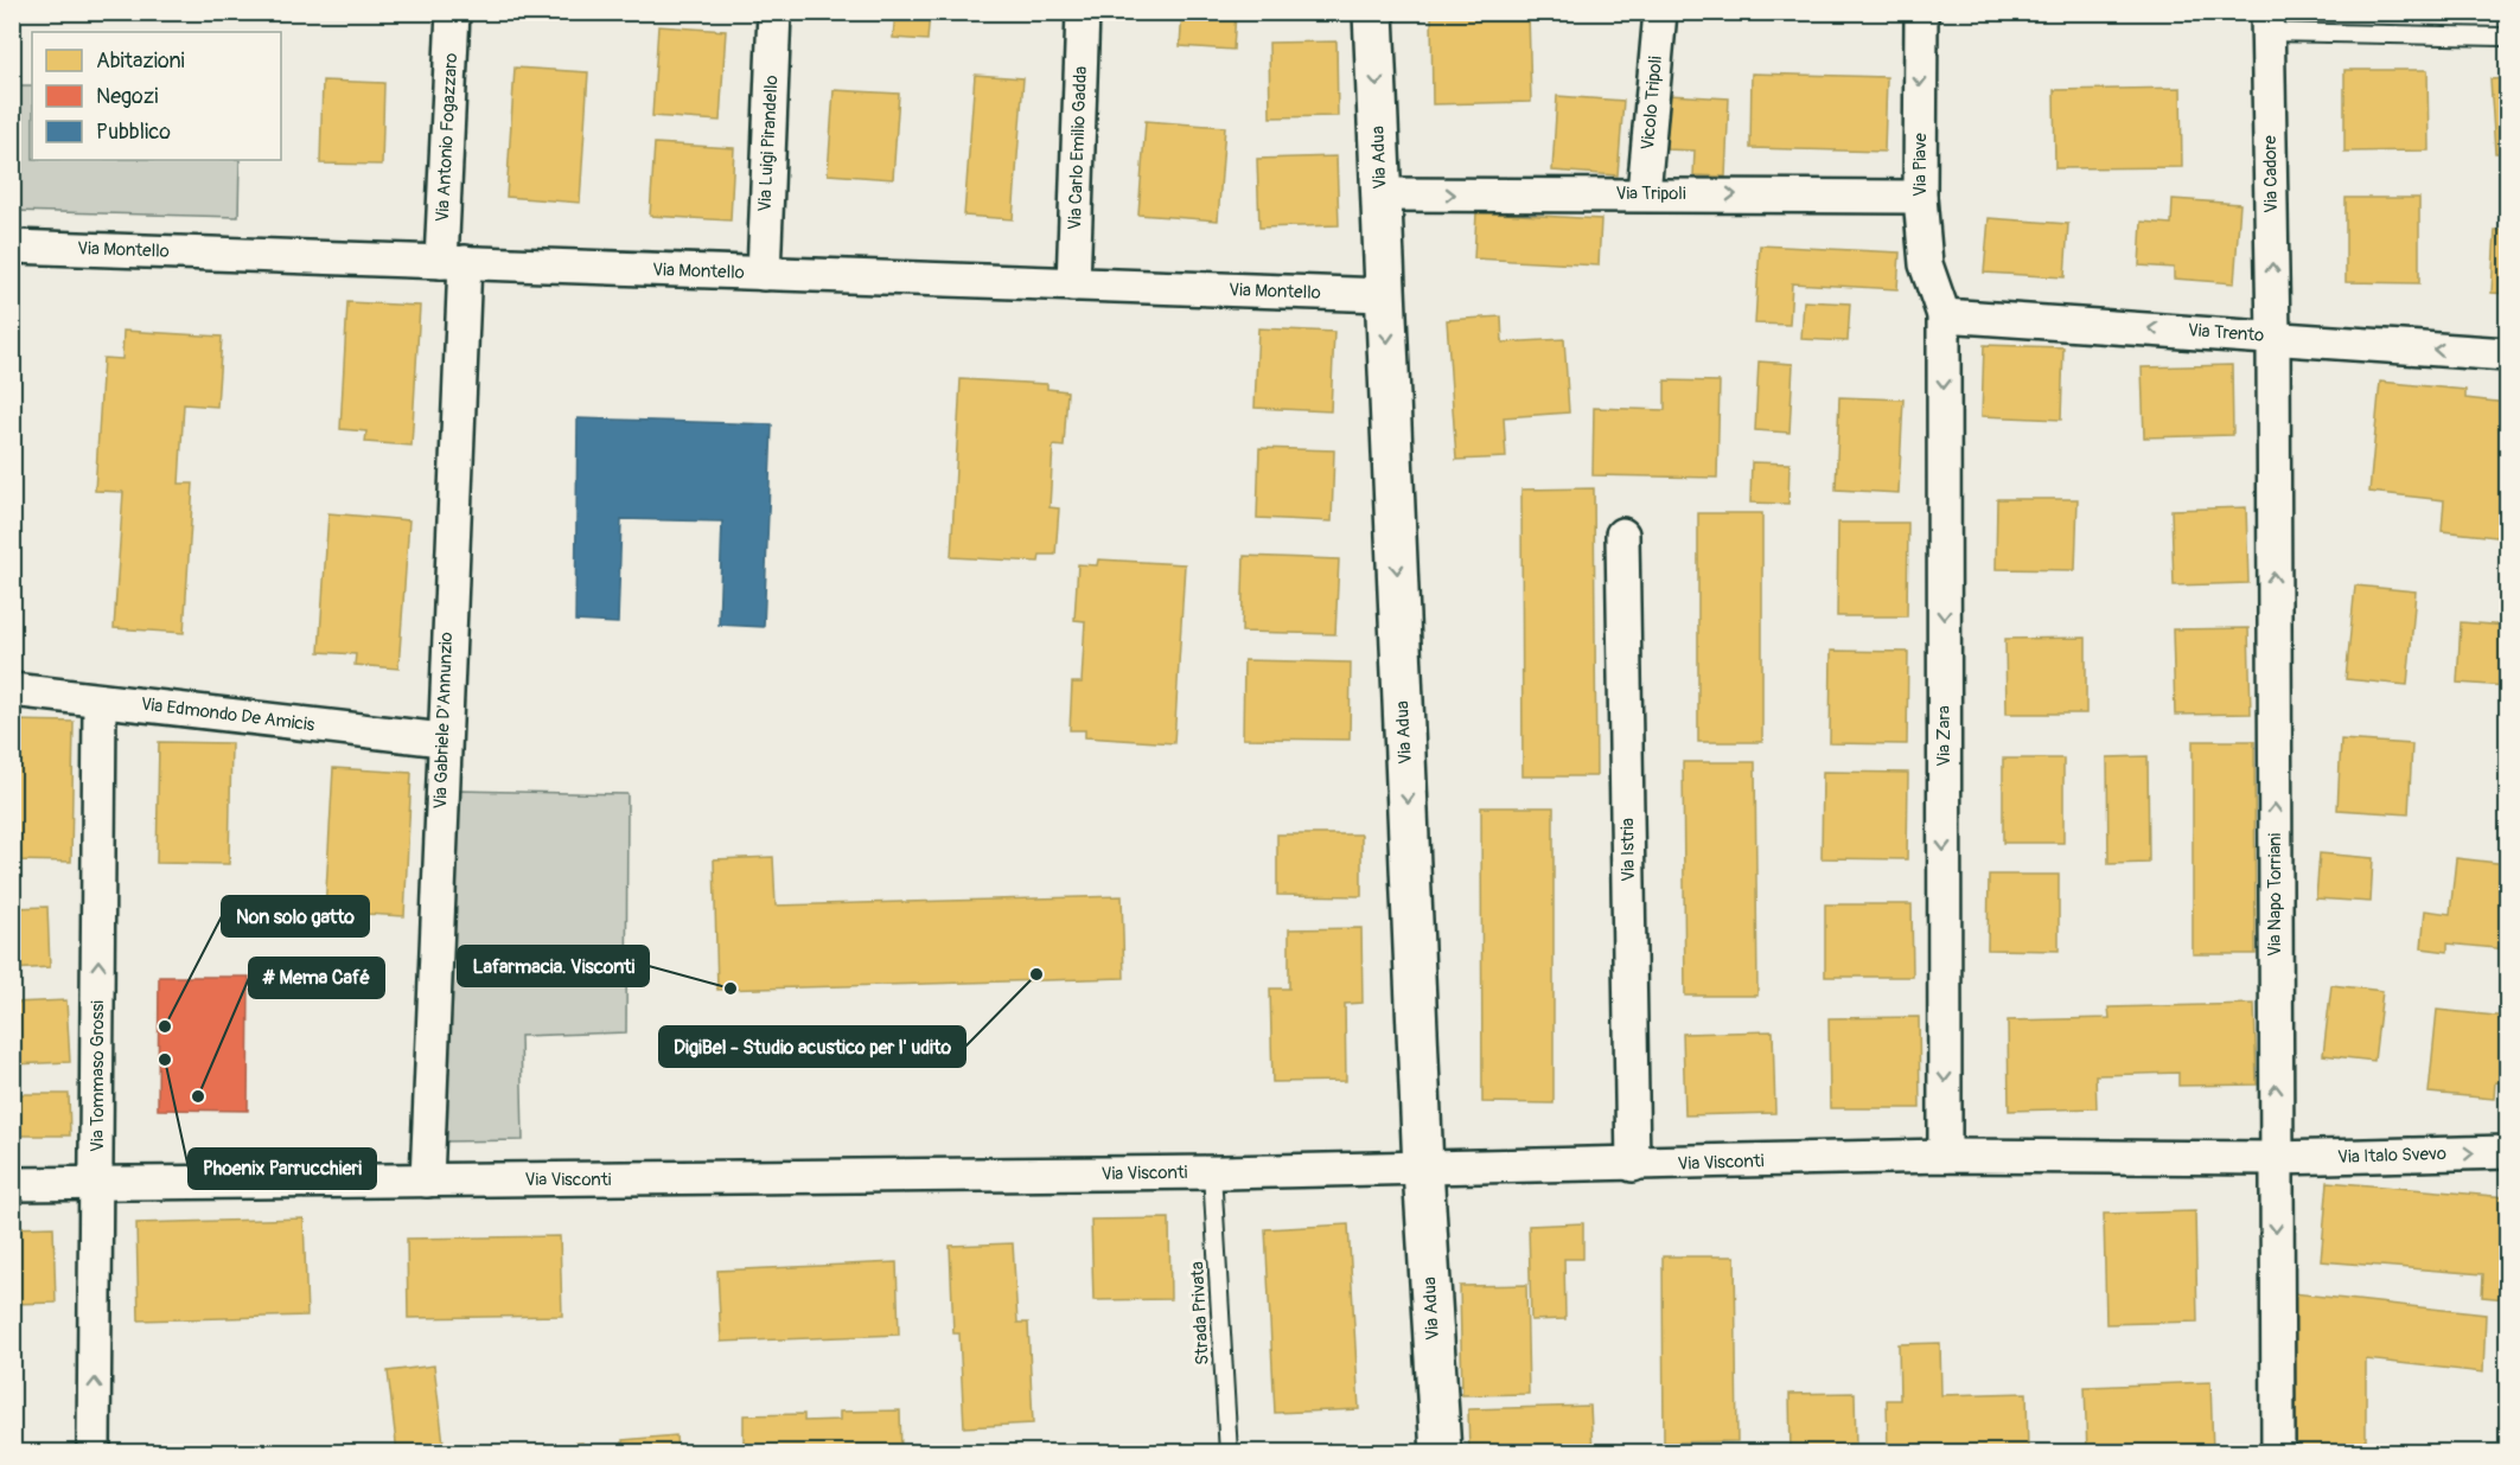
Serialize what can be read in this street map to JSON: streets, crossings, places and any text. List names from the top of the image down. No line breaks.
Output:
{"streets":{"street":["Vicolo Tripoli","Via Antonio Fogazzaro","Via Luigi Pirandello","Via Carlo Emilio Gadda","Via Adua","Via Piave","Via Cadore","Via Tripoli","Via Montello","Via Trento","Via Edmondo De Amicis","Via Gabriele D'Annunzio","Via Zara","Via Istria","Via Napo Torriani","Via Tommaso Grossi","Via Italo Svevo","Via Visconti"],"lane":["Strada Privata"]},"crossings":[["Vicolo Tripoli","Via Tripoli"],["Via Antonio Fogazzaro","Via Montello"],["Via Antonio Fogazzaro","Via Gabriele D'Annunzio"],["Via Luigi Pirandello","Via Montello"],["Via Carlo Emilio Gadda","Via Montello"],["Via Adua","Via Tripoli"],["Via Adua","Via Montello"],["Via Adua","Via Visconti"],["Via Piave","Via Tripoli"],["Via Piave","Via Trento"],["Via Piave","Via Zara"],["Via Cadore","Via Trento"],["Via Cadore","Via Napo Torriani"],["Via Montello","Via Gabriele D'Annunzio"],["Via Trento","Via Zara"],["Via Trento","Via Napo Torriani"],["Via Edmondo De Amicis","Via Gabriele D'Annunzio"],["Via Edmondo De Amicis","Via Tommaso Grossi"],["Via Gabriele D'Annunzio","Via Visconti"],["Via Zara","Via Visconti"],["Via Istria","Via Visconti"],["Via Napo Torriani","Via Italo Svevo"],["Via Napo Torriani","Via Visconti"],["Via Tommaso Grossi","Via Visconti"],["Via Italo Svevo","Via Visconti"],["Via Visconti","Strada Privata"]],"one_way":["Via Adua","Via Piave","Via Cadore","Via Tripoli","Via Trento","Via Zara","Via Tommaso Grossi","Via Italo Svevo"],"places":["DigiBel - Studio acustico per l' udito","Lafarmacia. Visconti","Non solo gatto","Phoenix Parrucchieri","# Mema Café"],"legend":["Abitazioni","Negozi","Pubblico"]}
